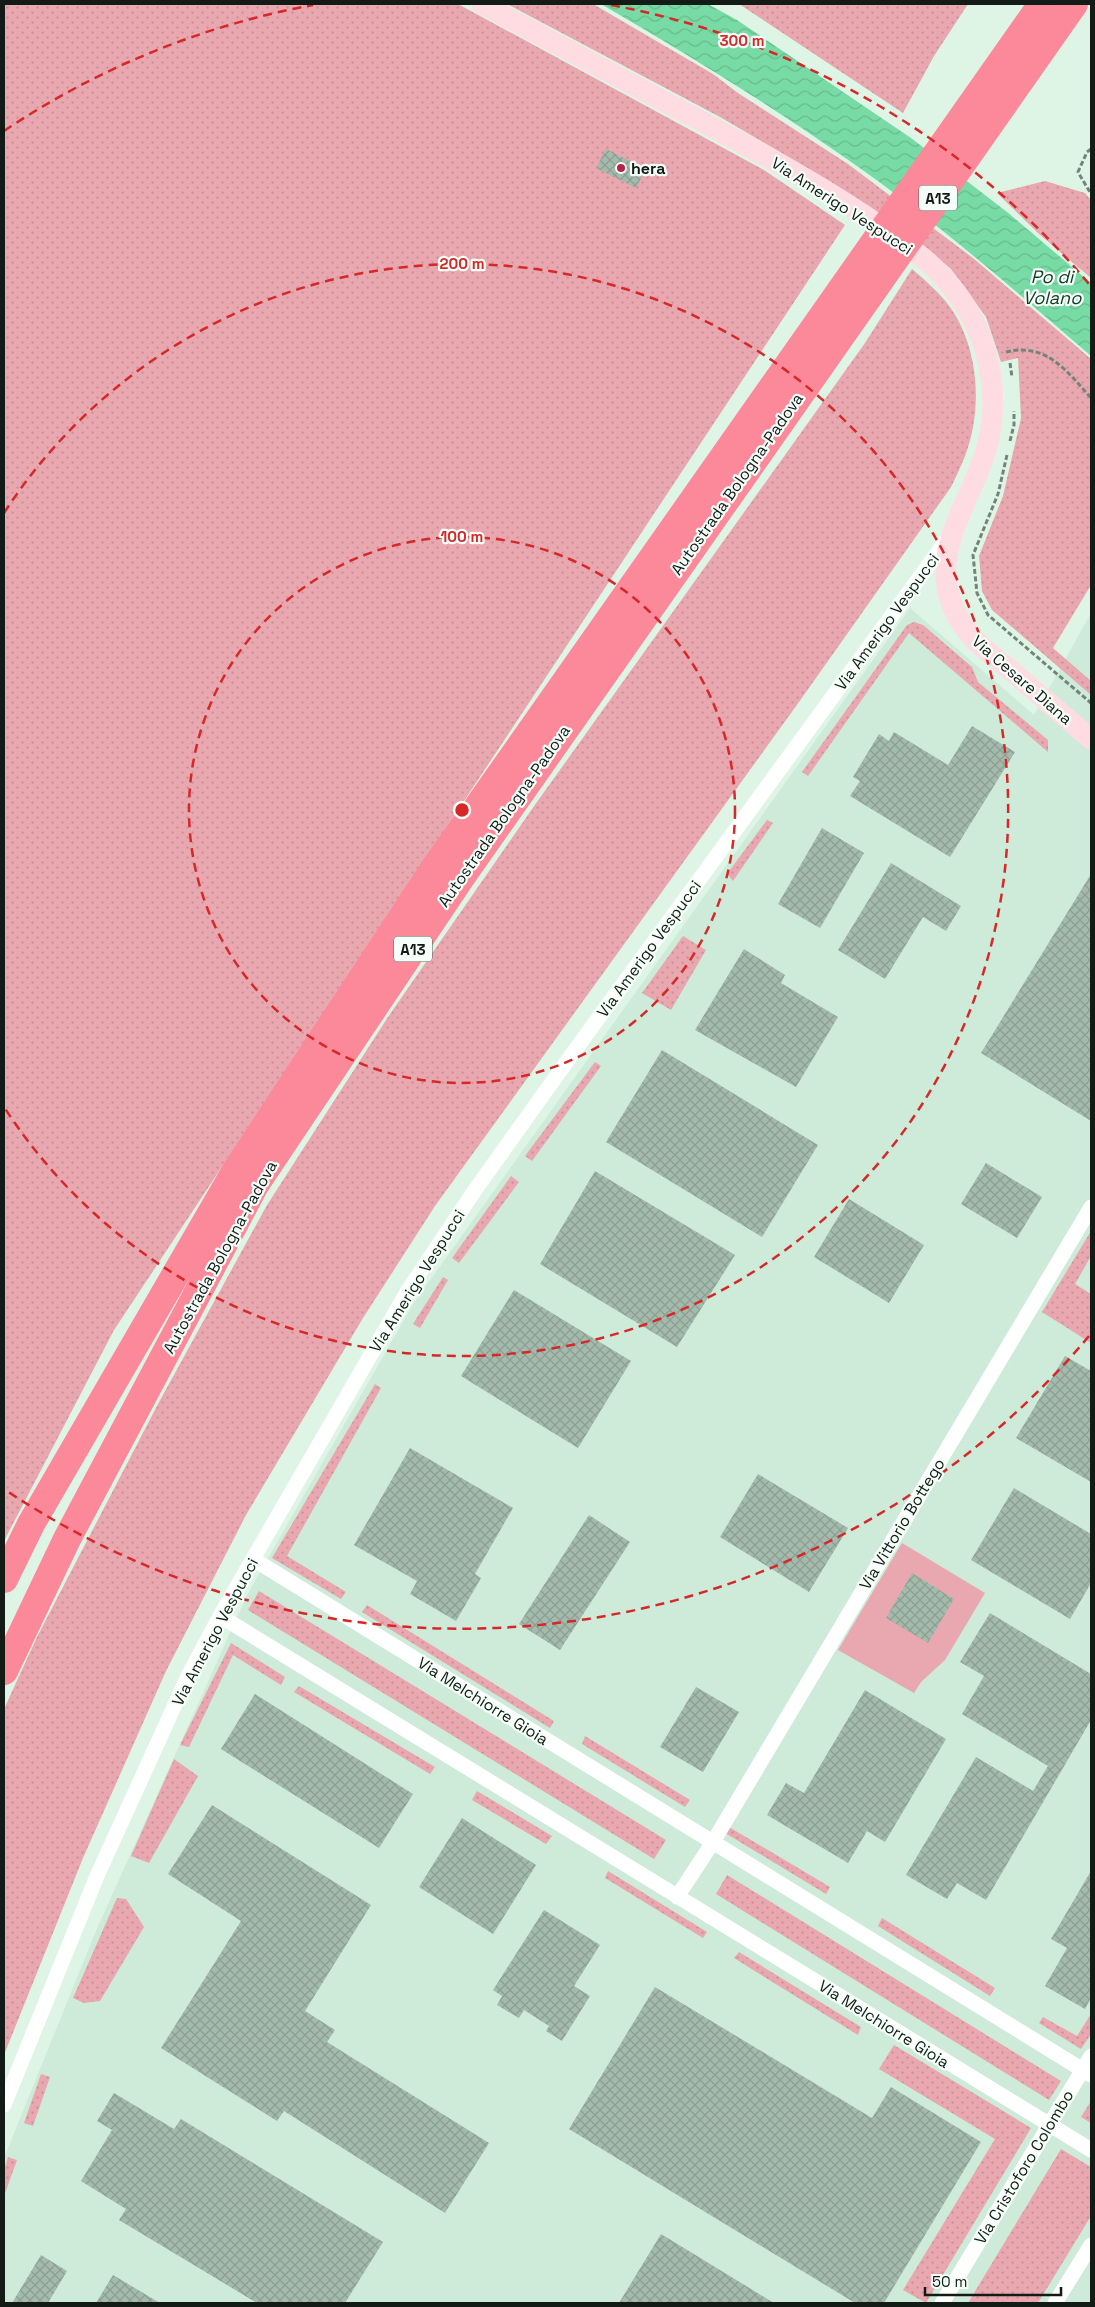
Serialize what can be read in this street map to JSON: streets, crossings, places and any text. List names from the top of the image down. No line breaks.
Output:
{"streets":{"highway":["A13","Autostrada Bologna-Padova"],"main road":["Via Amerigo Vespucci","Via Cesare Diana"],"street":["Via Vittorio Bottego","Via Melchiorre Gioia","Via Cristoforo Colombo"]},"crossings":[["Via Amerigo Vespucci","Via Cesare Diana"],["Via Amerigo Vespucci","Via Melchiorre Gioia"],["Via Vittorio Bottego","Via Melchiorre Gioia"],["Via Melchiorre Gioia","Via Cristoforo Colombo"]],"water":["Po di Volano"],"places":["hera"],"scale_bar":"50 m","rings":["300 m","200 m","100 m"]}
